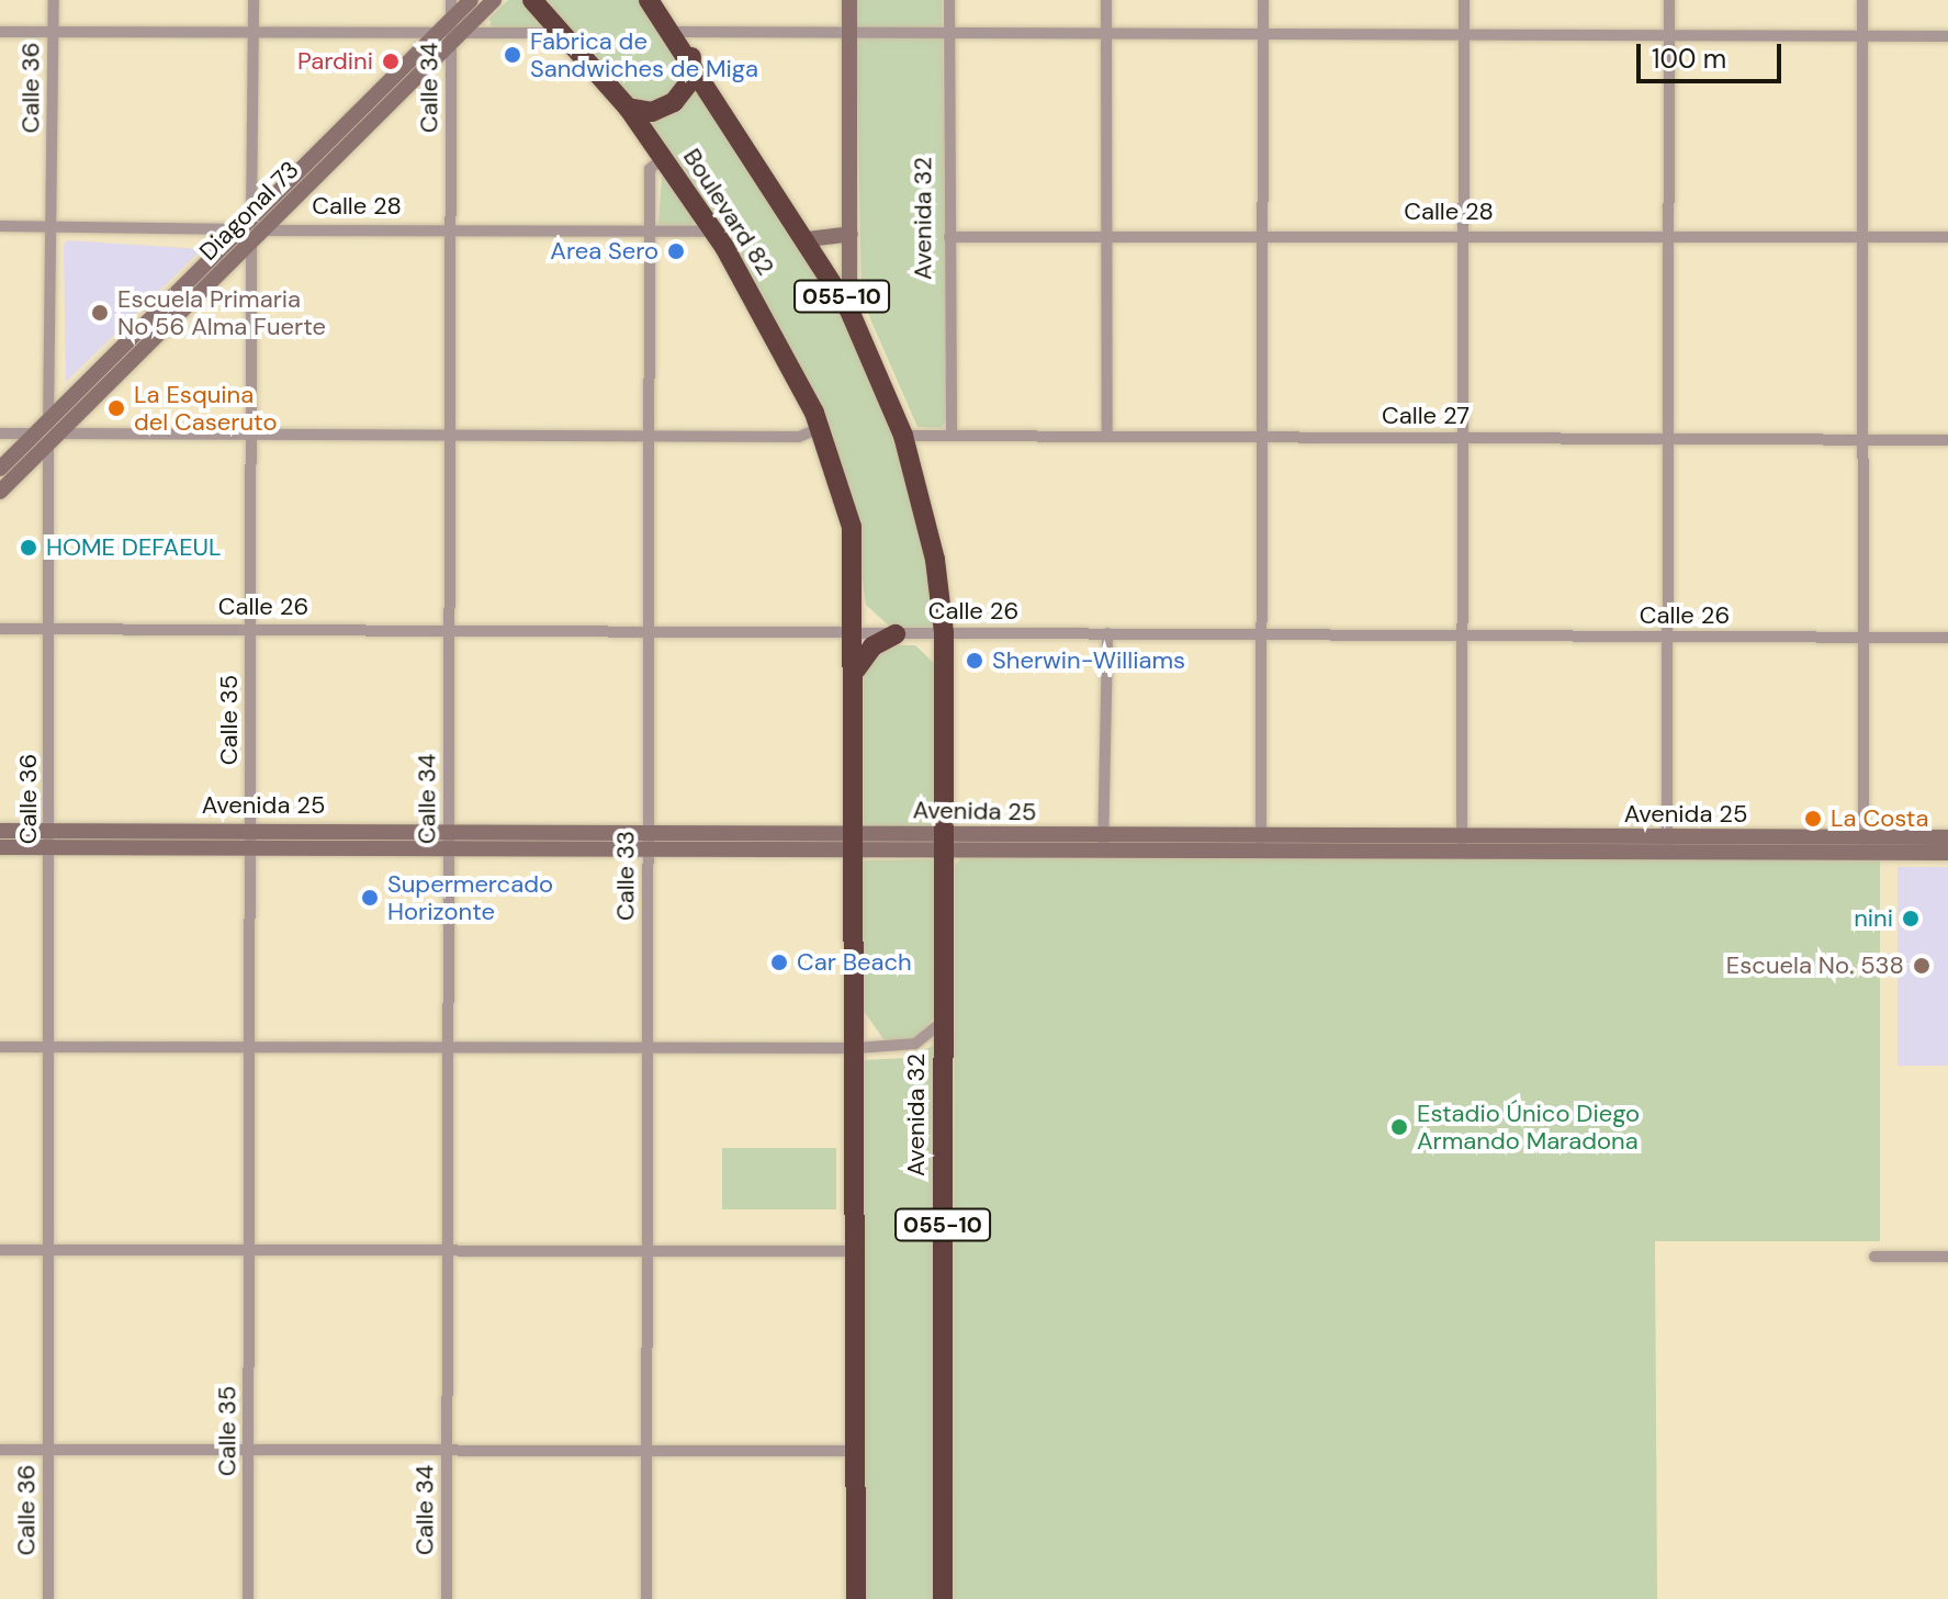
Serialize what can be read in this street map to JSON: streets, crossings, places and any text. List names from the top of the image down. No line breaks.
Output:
{"streets":{"highway":["Boulevard 82","Avenida 32","055-10"],"main road":["Diagonal 73","Avenida 25"],"street":["Calle 36","Calle 34","Calle 28","Calle 27","Calle 26","Calle 35","Calle 33"]},"crossings":[["Calle 36","Calle 28"],["Calle 36","Diagonal 73"],["Calle 36","Calle 26"],["Calle 36","Avenida 25"],["Calle 34","Calle 28"],["Calle 34","Diagonal 73"],["Calle 34","Calle 26"],["Calle 34","Avenida 25"],["Calle 28","Diagonal 73"],["Calle 28","Boulevard 82"],["Calle 28","Avenida 32"],["Calle 28","Calle 35"],["Calle 28","Calle 33"],["Diagonal 73","Calle 35"],["Boulevard 82","055-10"],["Boulevard 82","Calle 26"],["Boulevard 82","Calle 33"],["Avenida 32","055-10"],["Avenida 32","Calle 27"],["Avenida 32","Calle 26"],["Avenida 32","Avenida 25"],["055-10","Calle 27"],["055-10","Calle 26"],["055-10","Avenida 25"],["Calle 26","Calle 35"],["Calle 26","Calle 33"],["Calle 35","Avenida 25"],["Avenida 25","Calle 33"]],"places":["Fabrica de Sandwiches de Miga","Pardini","Area Sero","Escuela Primaria No 56 Alma Fuerte","La Esquina del Caseruto","HOME DEFAEUL","Sherwin-Williams","La Costa","Supermercado Horizonte","nini","Car Beach","Escuela No. 538","Estadio Único Diego Armando Maradona"],"scale_bar":"100 m"}
